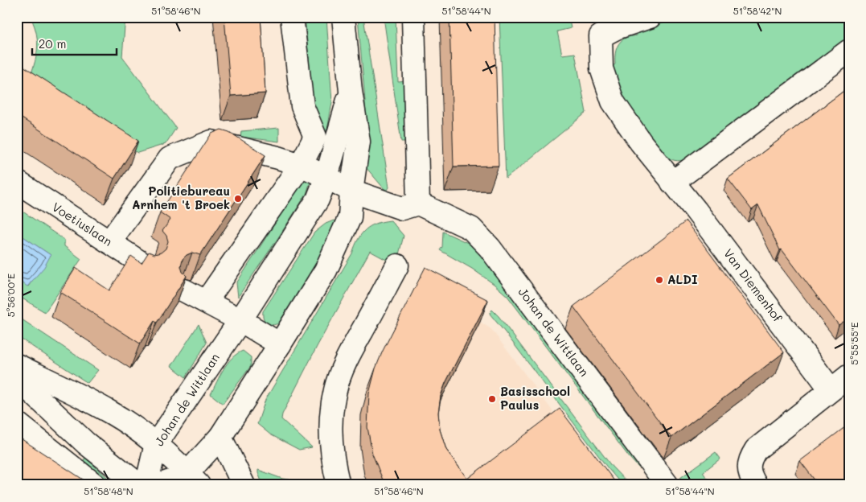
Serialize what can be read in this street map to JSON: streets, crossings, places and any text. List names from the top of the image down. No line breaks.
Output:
{"streets":{"street":["Voetiuslaan","Van Diemenhof","Johan de Wittlaan"]},"places":["Politiebureau Arnhem 't Broek","ALDI","Basisschool Paulus"],"scale_bar":"20 m","coordinates":["51°58'46\"N","51°58'44\"N","51°58'42\"N","5°56'00\"E","5°55'55\"E","51°58'48\"N"]}
